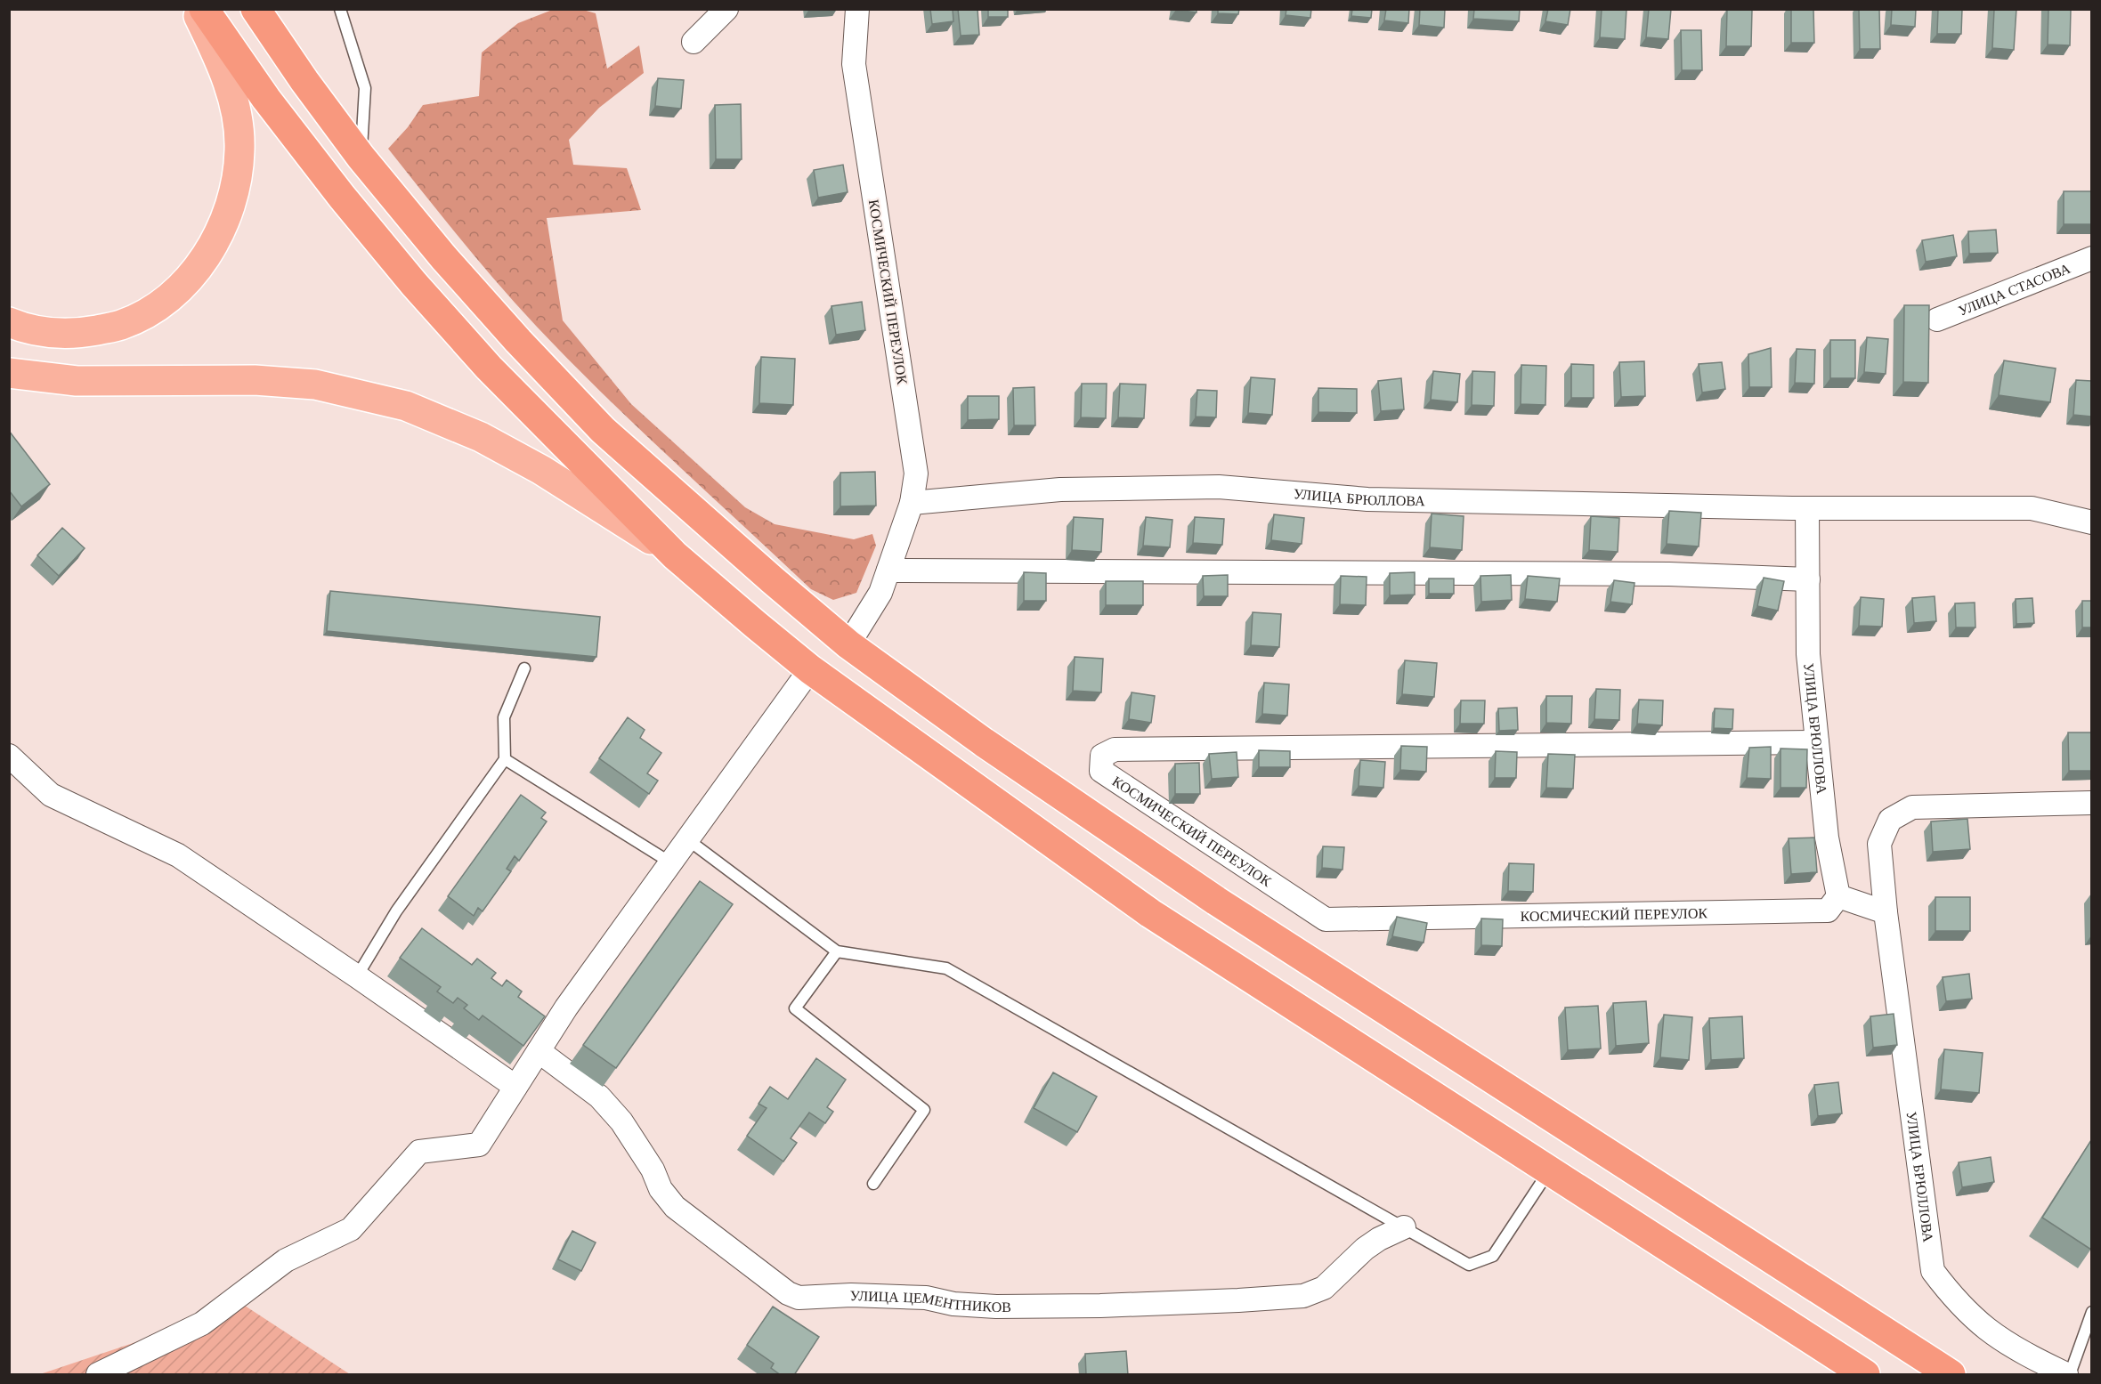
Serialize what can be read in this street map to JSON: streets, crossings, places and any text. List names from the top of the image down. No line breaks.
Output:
{"streets":{"street":["УЛИЦА СТАСОВА","КОСМИЧЕСКИЙ ПЕРЕУЛОК","УЛИЦА БРЮЛЛОВА","УЛИЦА ЦЕМЕНТНИКОВ"]},"crossings":[["КОСМИЧЕСКИЙ ПЕРЕУЛОК","УЛИЦА БРЮЛЛОВА"]]}
